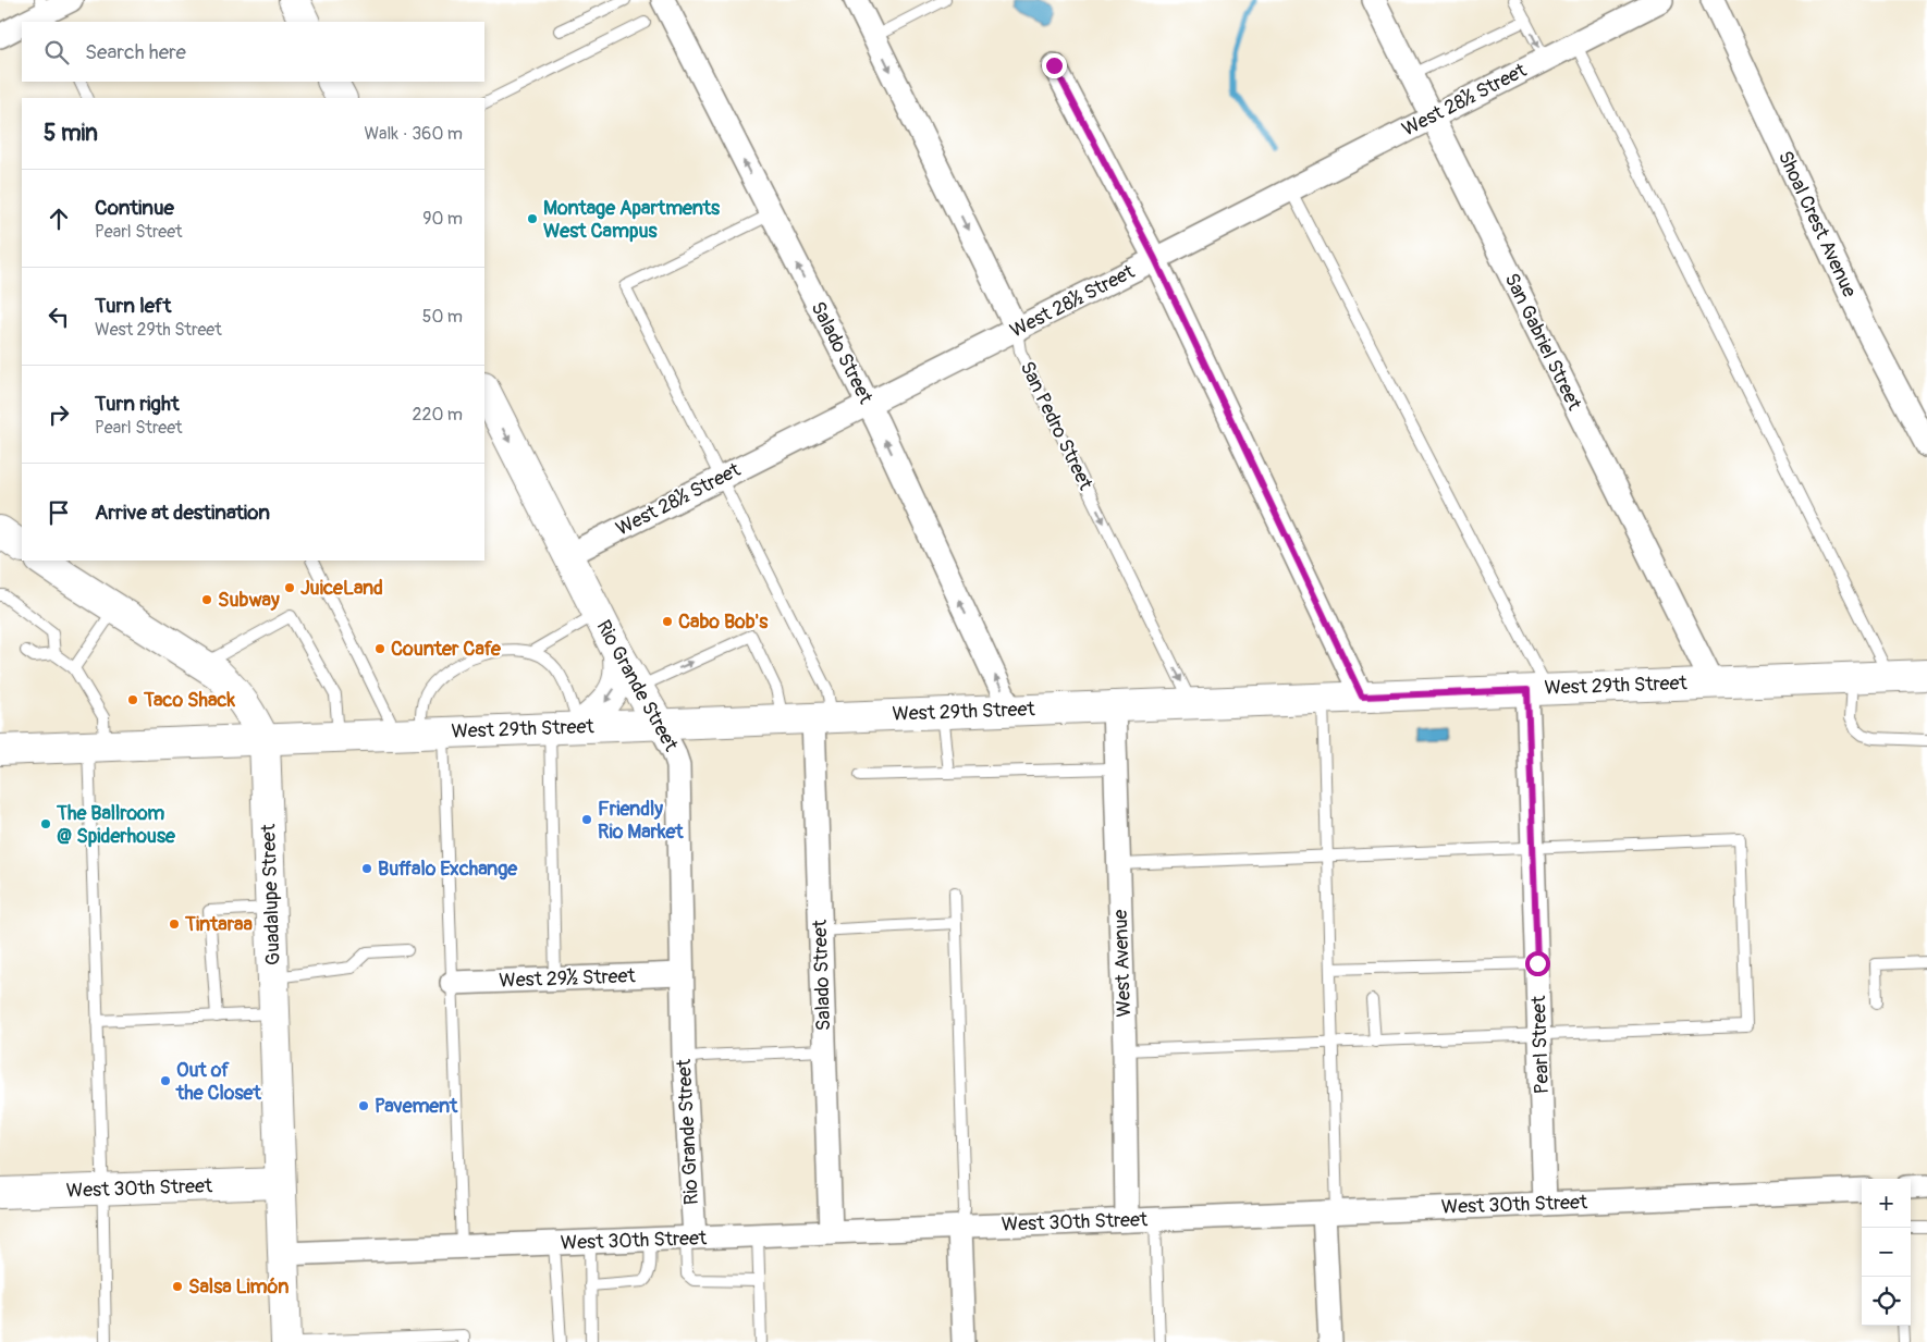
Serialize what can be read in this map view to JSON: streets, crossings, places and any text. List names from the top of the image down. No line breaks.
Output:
{"streets":{"street":["West 28½ Street","Shoal Crest Avenue","San Gabriel Street","Salado Street","San Pedro Street","Rio Grande Street","West 29th Street","Guadalupe Street","West Avenue","West 29½ Street","Pearl Street","West 30th Street"]},"crossings":[["West 28½ Street","San Gabriel Street"],["West 28½ Street","Salado Street"],["West 28½ Street","San Pedro Street"],["West 28½ Street","Rio Grande Street"],["San Gabriel Street","West 29th Street"],["Salado Street","West 29th Street"],["Salado Street","West 30th Street"],["San Pedro Street","West 29th Street"],["Rio Grande Street","West 29th Street"],["Rio Grande Street","West 29½ Street"],["Rio Grande Street","West 30th Street"],["West 29th Street","Guadalupe Street"],["West 29th Street","West Avenue"],["West 29th Street","Pearl Street"],["Guadalupe Street","West 30th Street"],["West Avenue","West 30th Street"],["Pearl Street","West 30th Street"]],"one_way":["Salado Street","San Pedro Street"],"places":["Montage Apartments West Campus","JuiceLand","Subway","Cabo Bob's","Counter Cafe","Taco Shack","Friendly Rio Market","The Ballroom @ Spiderhouse","Buffalo Exchange","Tintaraa","Out of the Closet","Pavement","Salsa Limón"],"page":{"search":"Search here","heading":["5 min","Walk · 360 m"],"list":[["Continue","Pearl Street","90 m"],["Turn left","West 29th Street","50 m"],["Turn right","Pearl Street","220 m"],"Arrive at destination"],"map_buttons":["+","−"]}}
